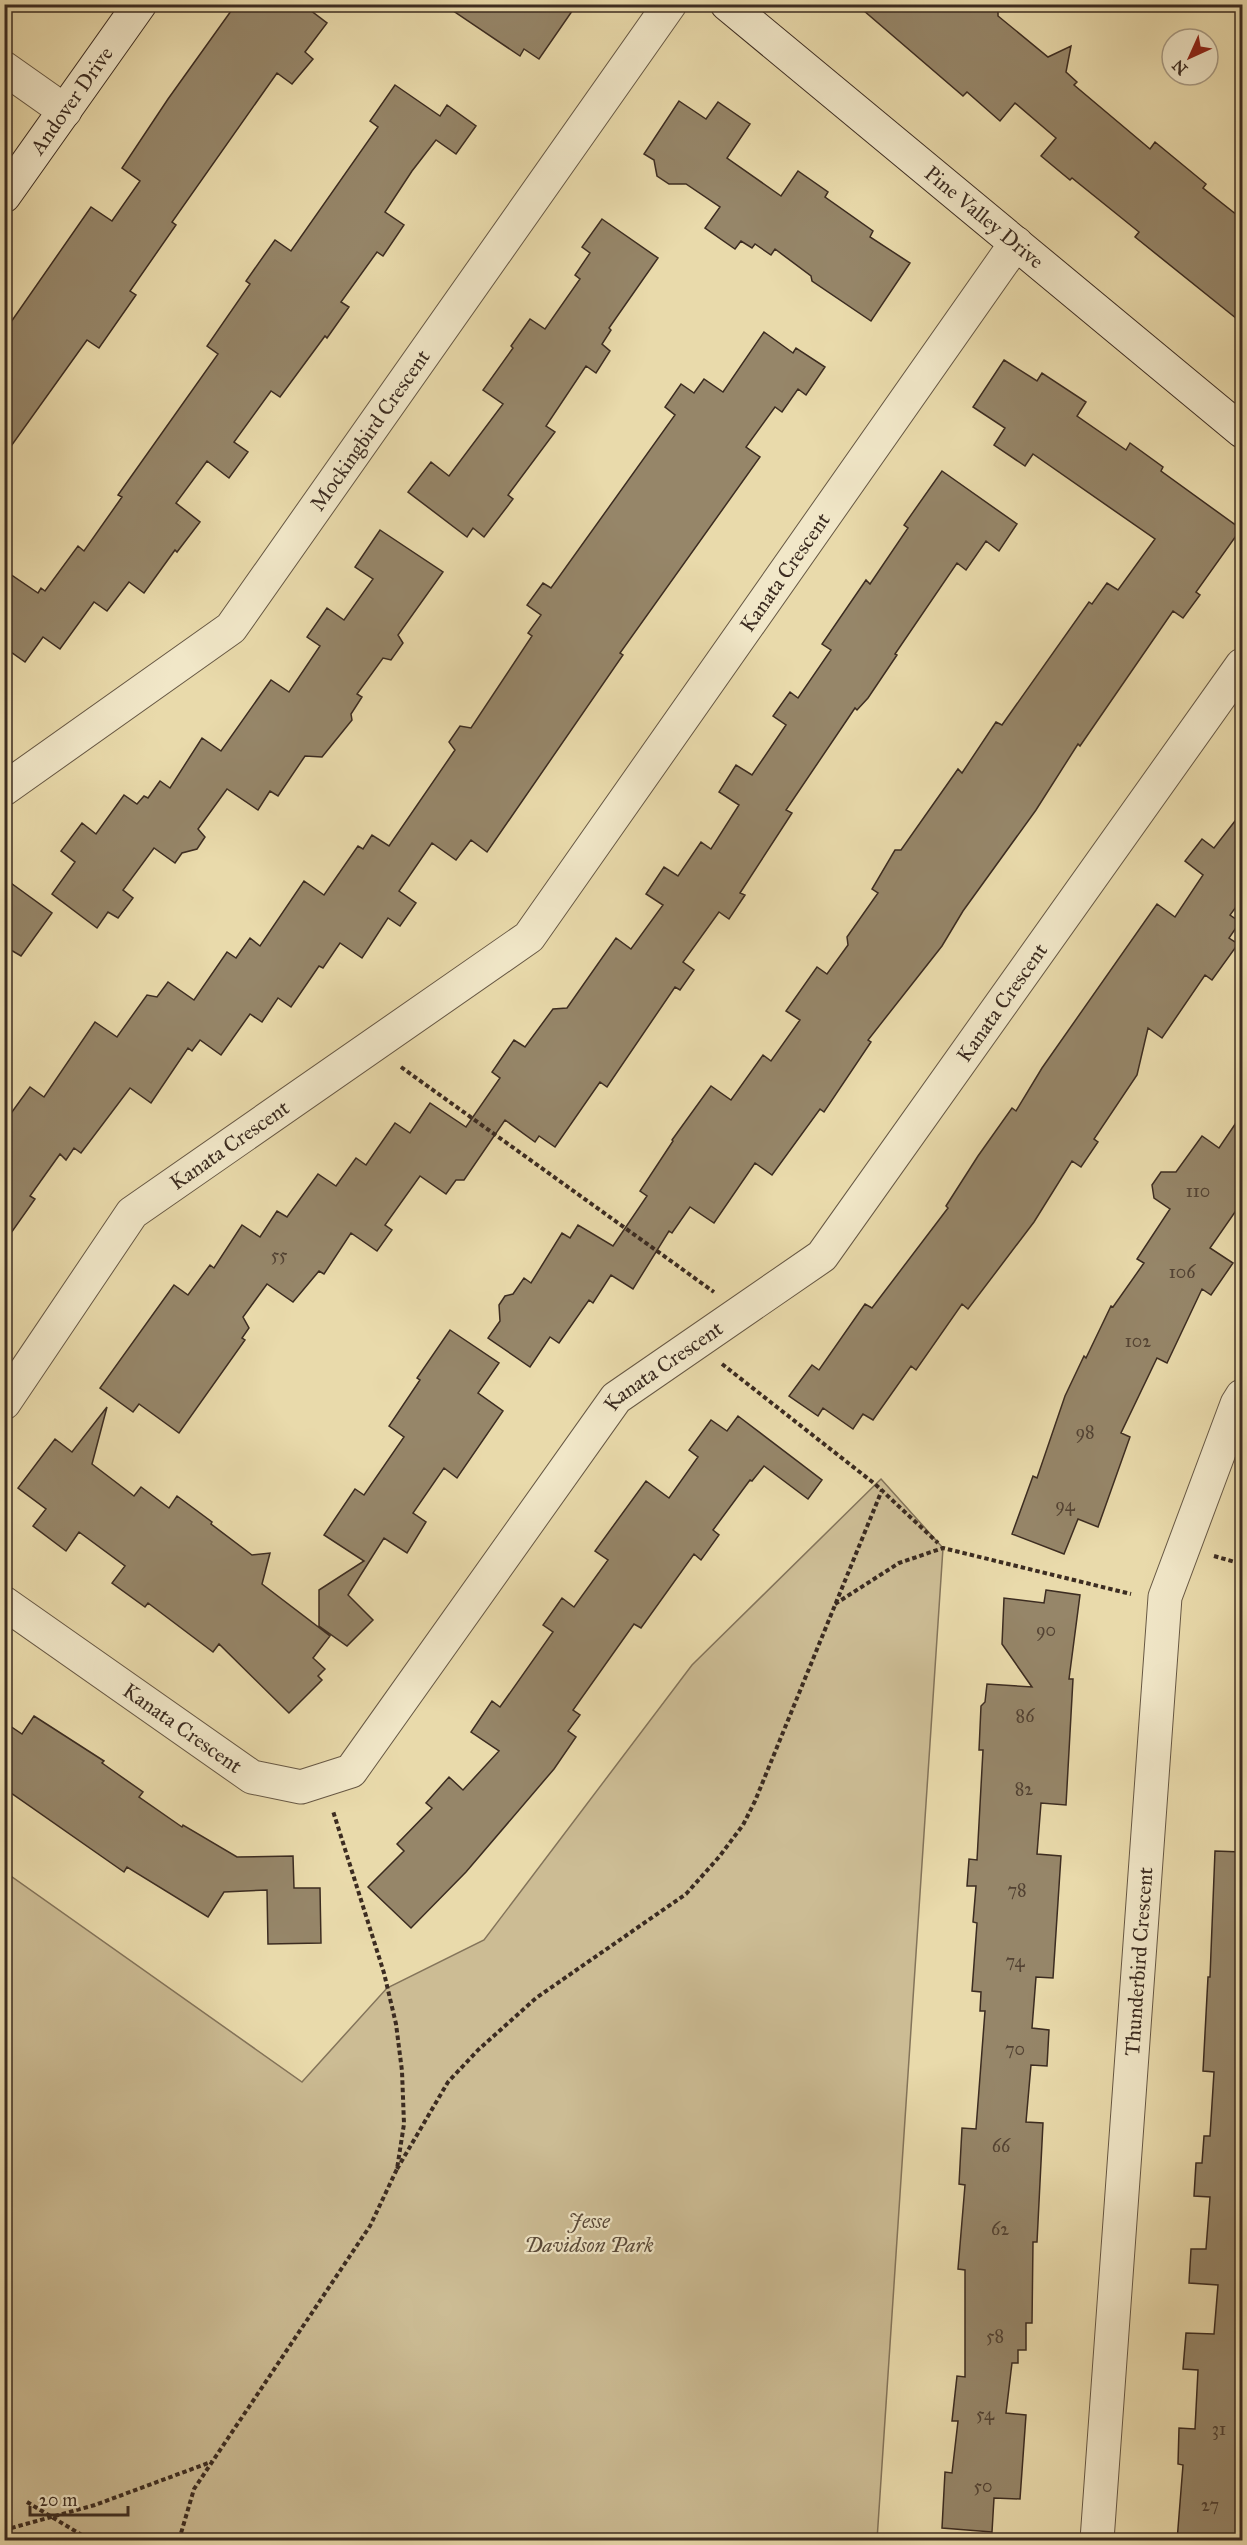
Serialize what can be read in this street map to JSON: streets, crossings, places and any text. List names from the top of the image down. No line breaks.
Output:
{"streets":{"street":["Andover Drive","Pine Valley Drive","Mockingbird Crescent","Kanata Crescent","Thunderbird Crescent"]},"crossings":[["Pine Valley Drive","Kanata Crescent"]],"parks":["Jesse Davidson Park"],"house_numbers":["110","55","106","102","98","94","90","86","82","78","74","70","66","62","58","54","31","50","27"],"scale_bar":"20 m","north":"bottom left"}
